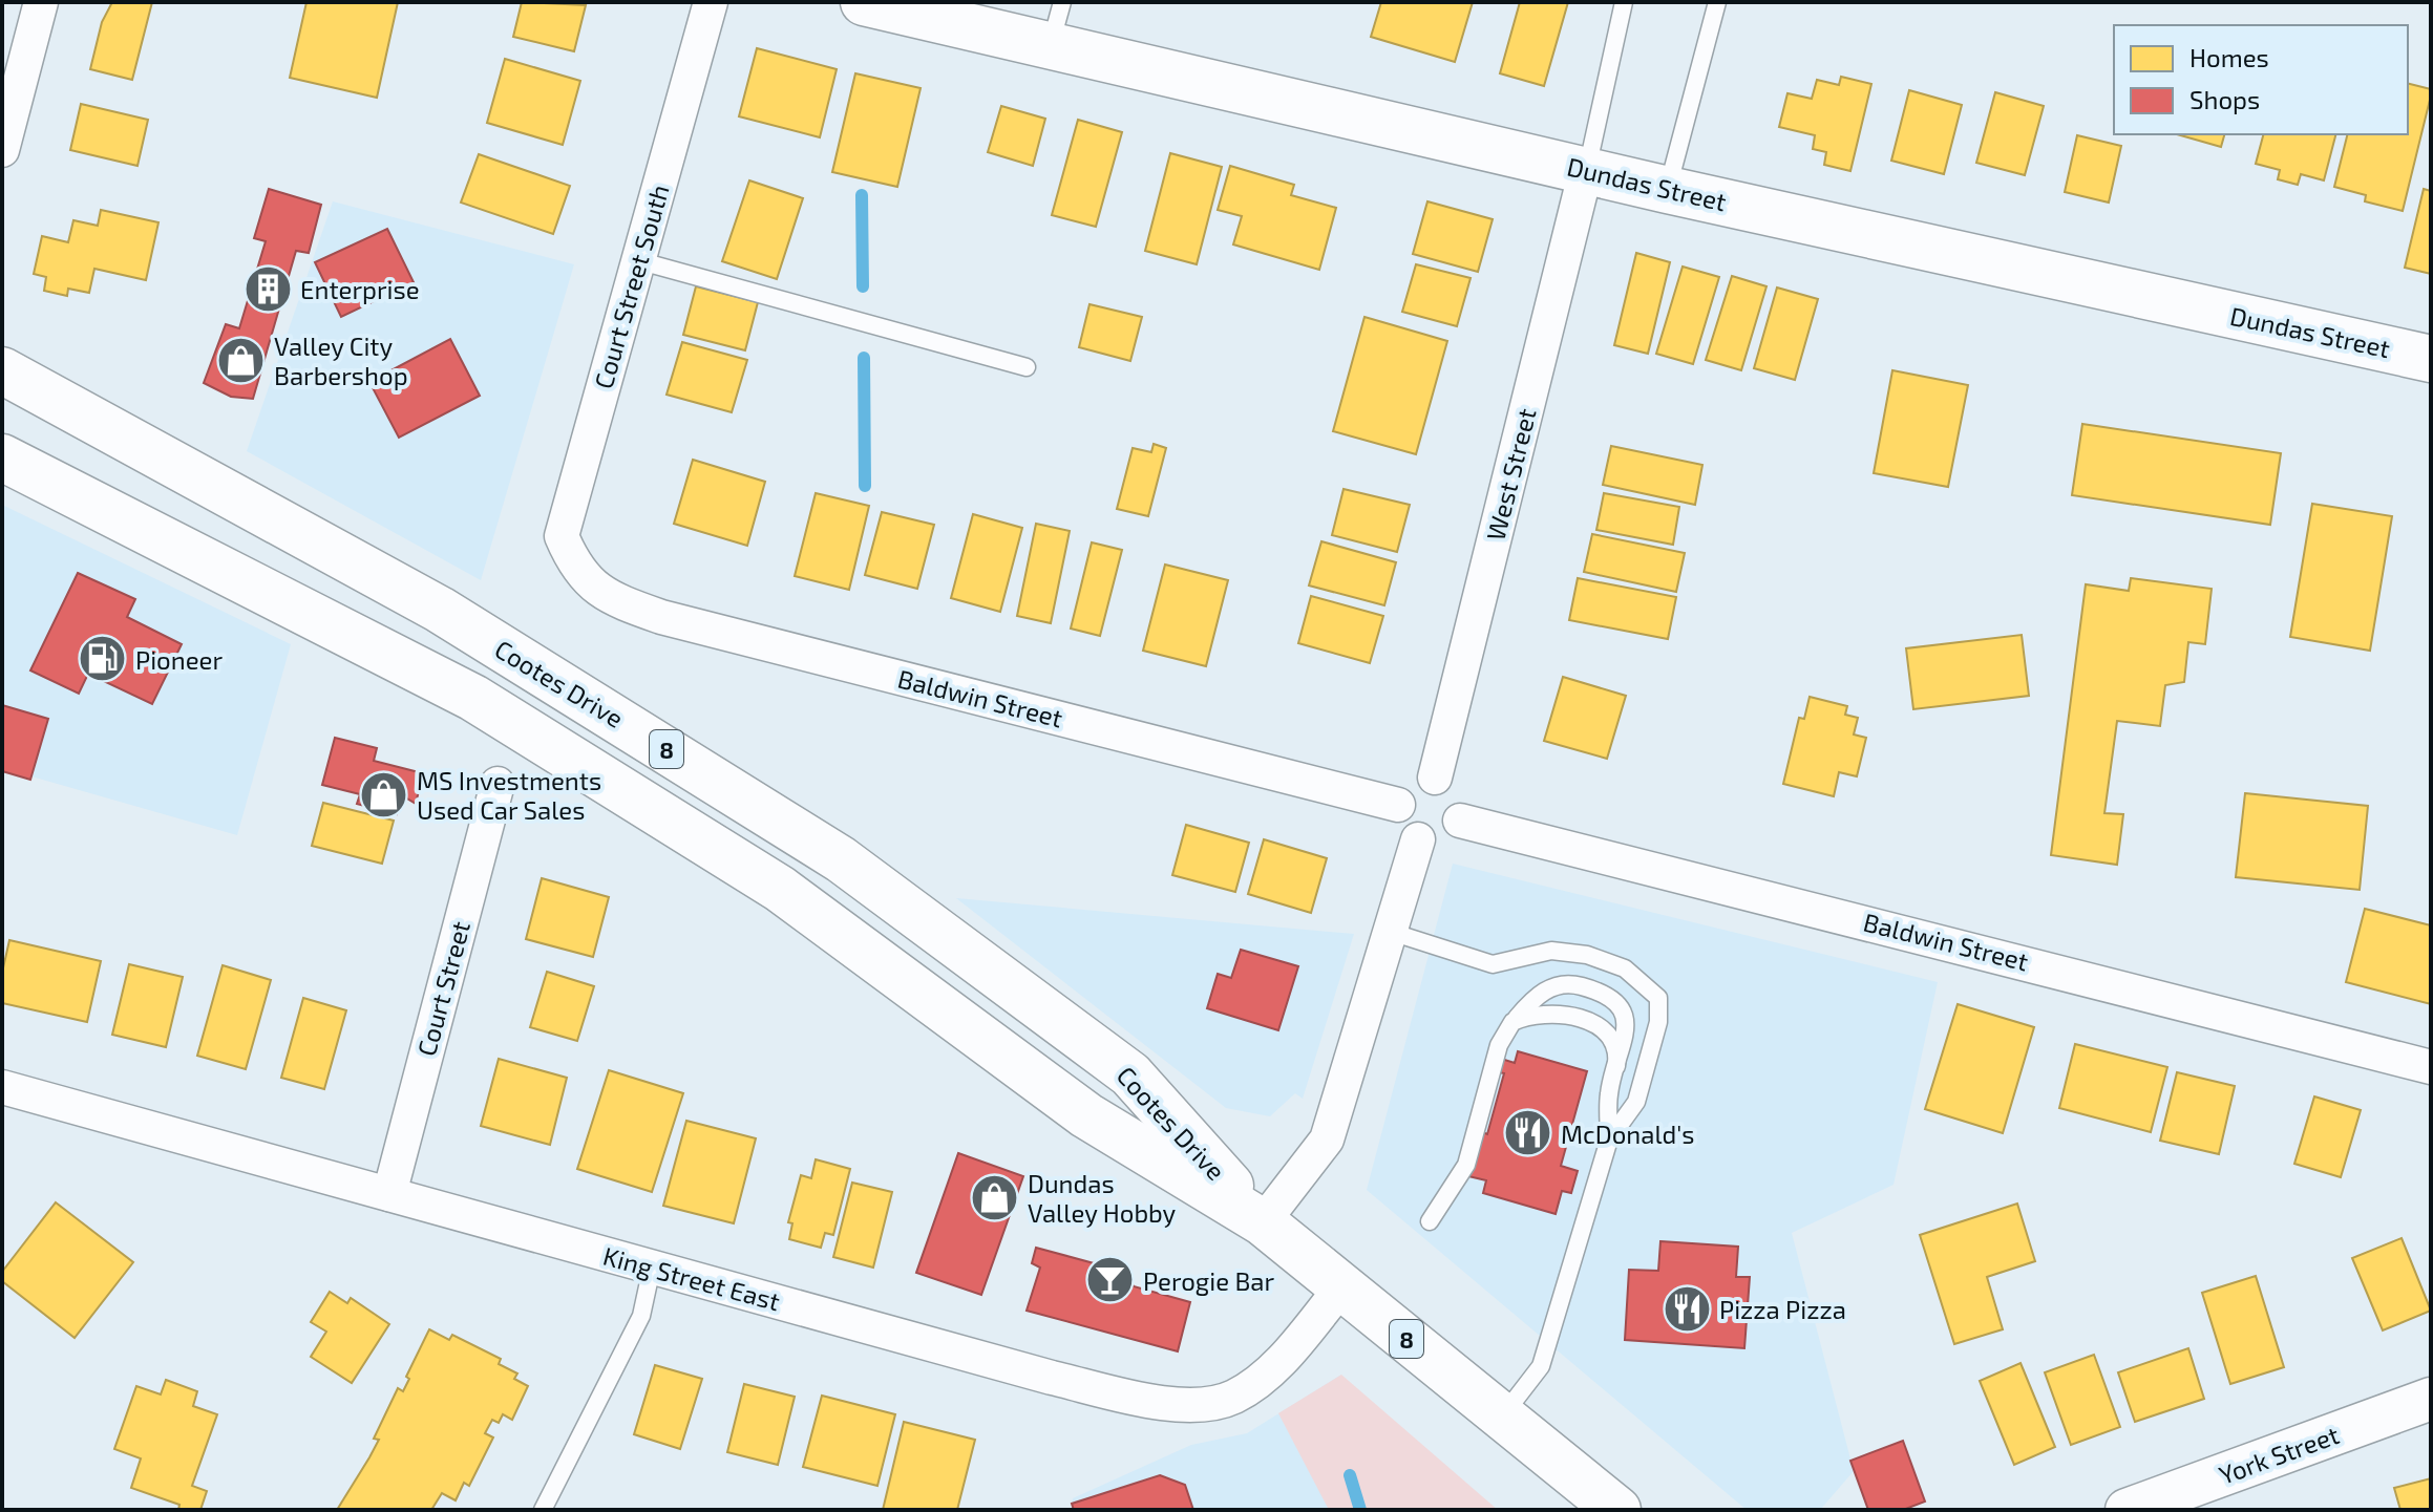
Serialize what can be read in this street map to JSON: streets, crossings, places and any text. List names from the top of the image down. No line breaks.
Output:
{"streets":{"main road":["Dundas Street","Cootes Drive","8"],"street":["Court Street South","West Street","Baldwin Street","Court Street","King Street East","York Street"]},"crossings":[["Dundas Street","West Street"],["Court Street South","Baldwin Street"],["West Street","Baldwin Street"],["Cootes Drive","King Street East"],["Court Street","King Street East"]],"places":{"building":["Enterprise"],"shop":["Valley City Barbershop","MS Investments Used Car Sales","Dundas Valley Hobby"],"fuel station":["Pioneer"],"restaurant":["McDonald's","Pizza Pizza"],"bar":["Perogie Bar"]},"legend":["Homes","Shops"]}
